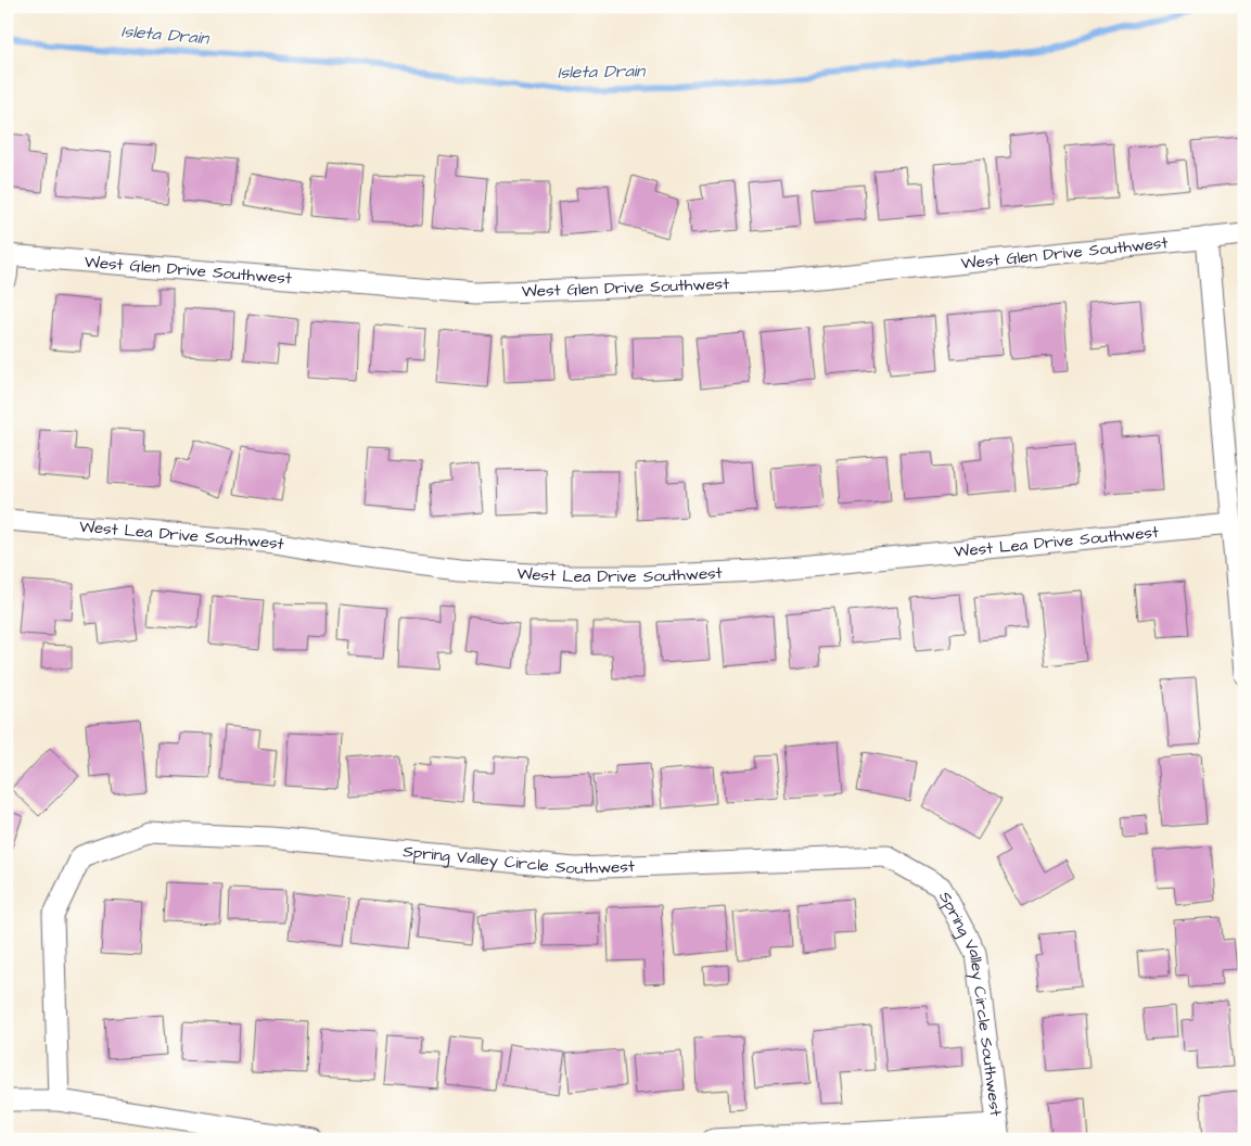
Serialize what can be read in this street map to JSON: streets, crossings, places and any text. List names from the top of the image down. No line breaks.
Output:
{"streets":{"street":["West Glen Drive Southwest","West Lea Drive Southwest","Spring Valley Circle Southwest"]},"water":["Isleta Drain"]}
